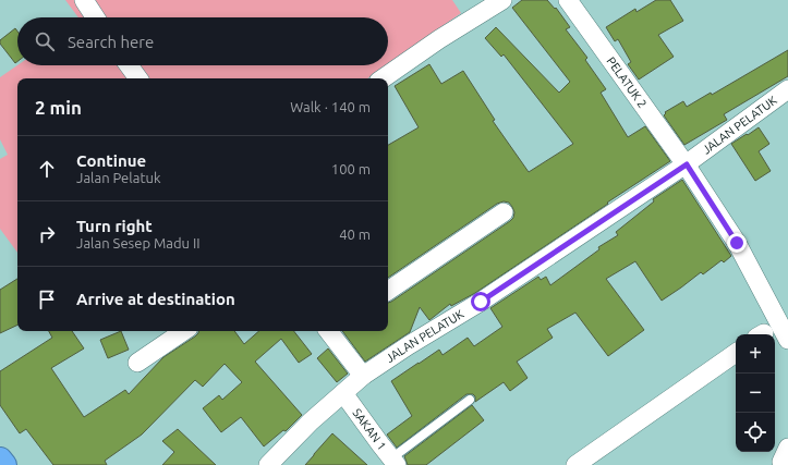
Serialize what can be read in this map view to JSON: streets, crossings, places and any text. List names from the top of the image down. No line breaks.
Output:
{"streets":{"street":["PELATUK 2","JALAN PELATUK","SAKAN 1"]},"crossings":[["PELATUK 2","JALAN PELATUK"],["JALAN PELATUK","SAKAN 1"]],"page":{"search":"Search here","heading":["2 min","Walk · 140 m"],"list":[["Continue","Jalan Pelatuk","100 m"],["Turn right","Jalan Sesep Madu II","40 m"],"Arrive at destination"],"map_buttons":["+","−"]}}
